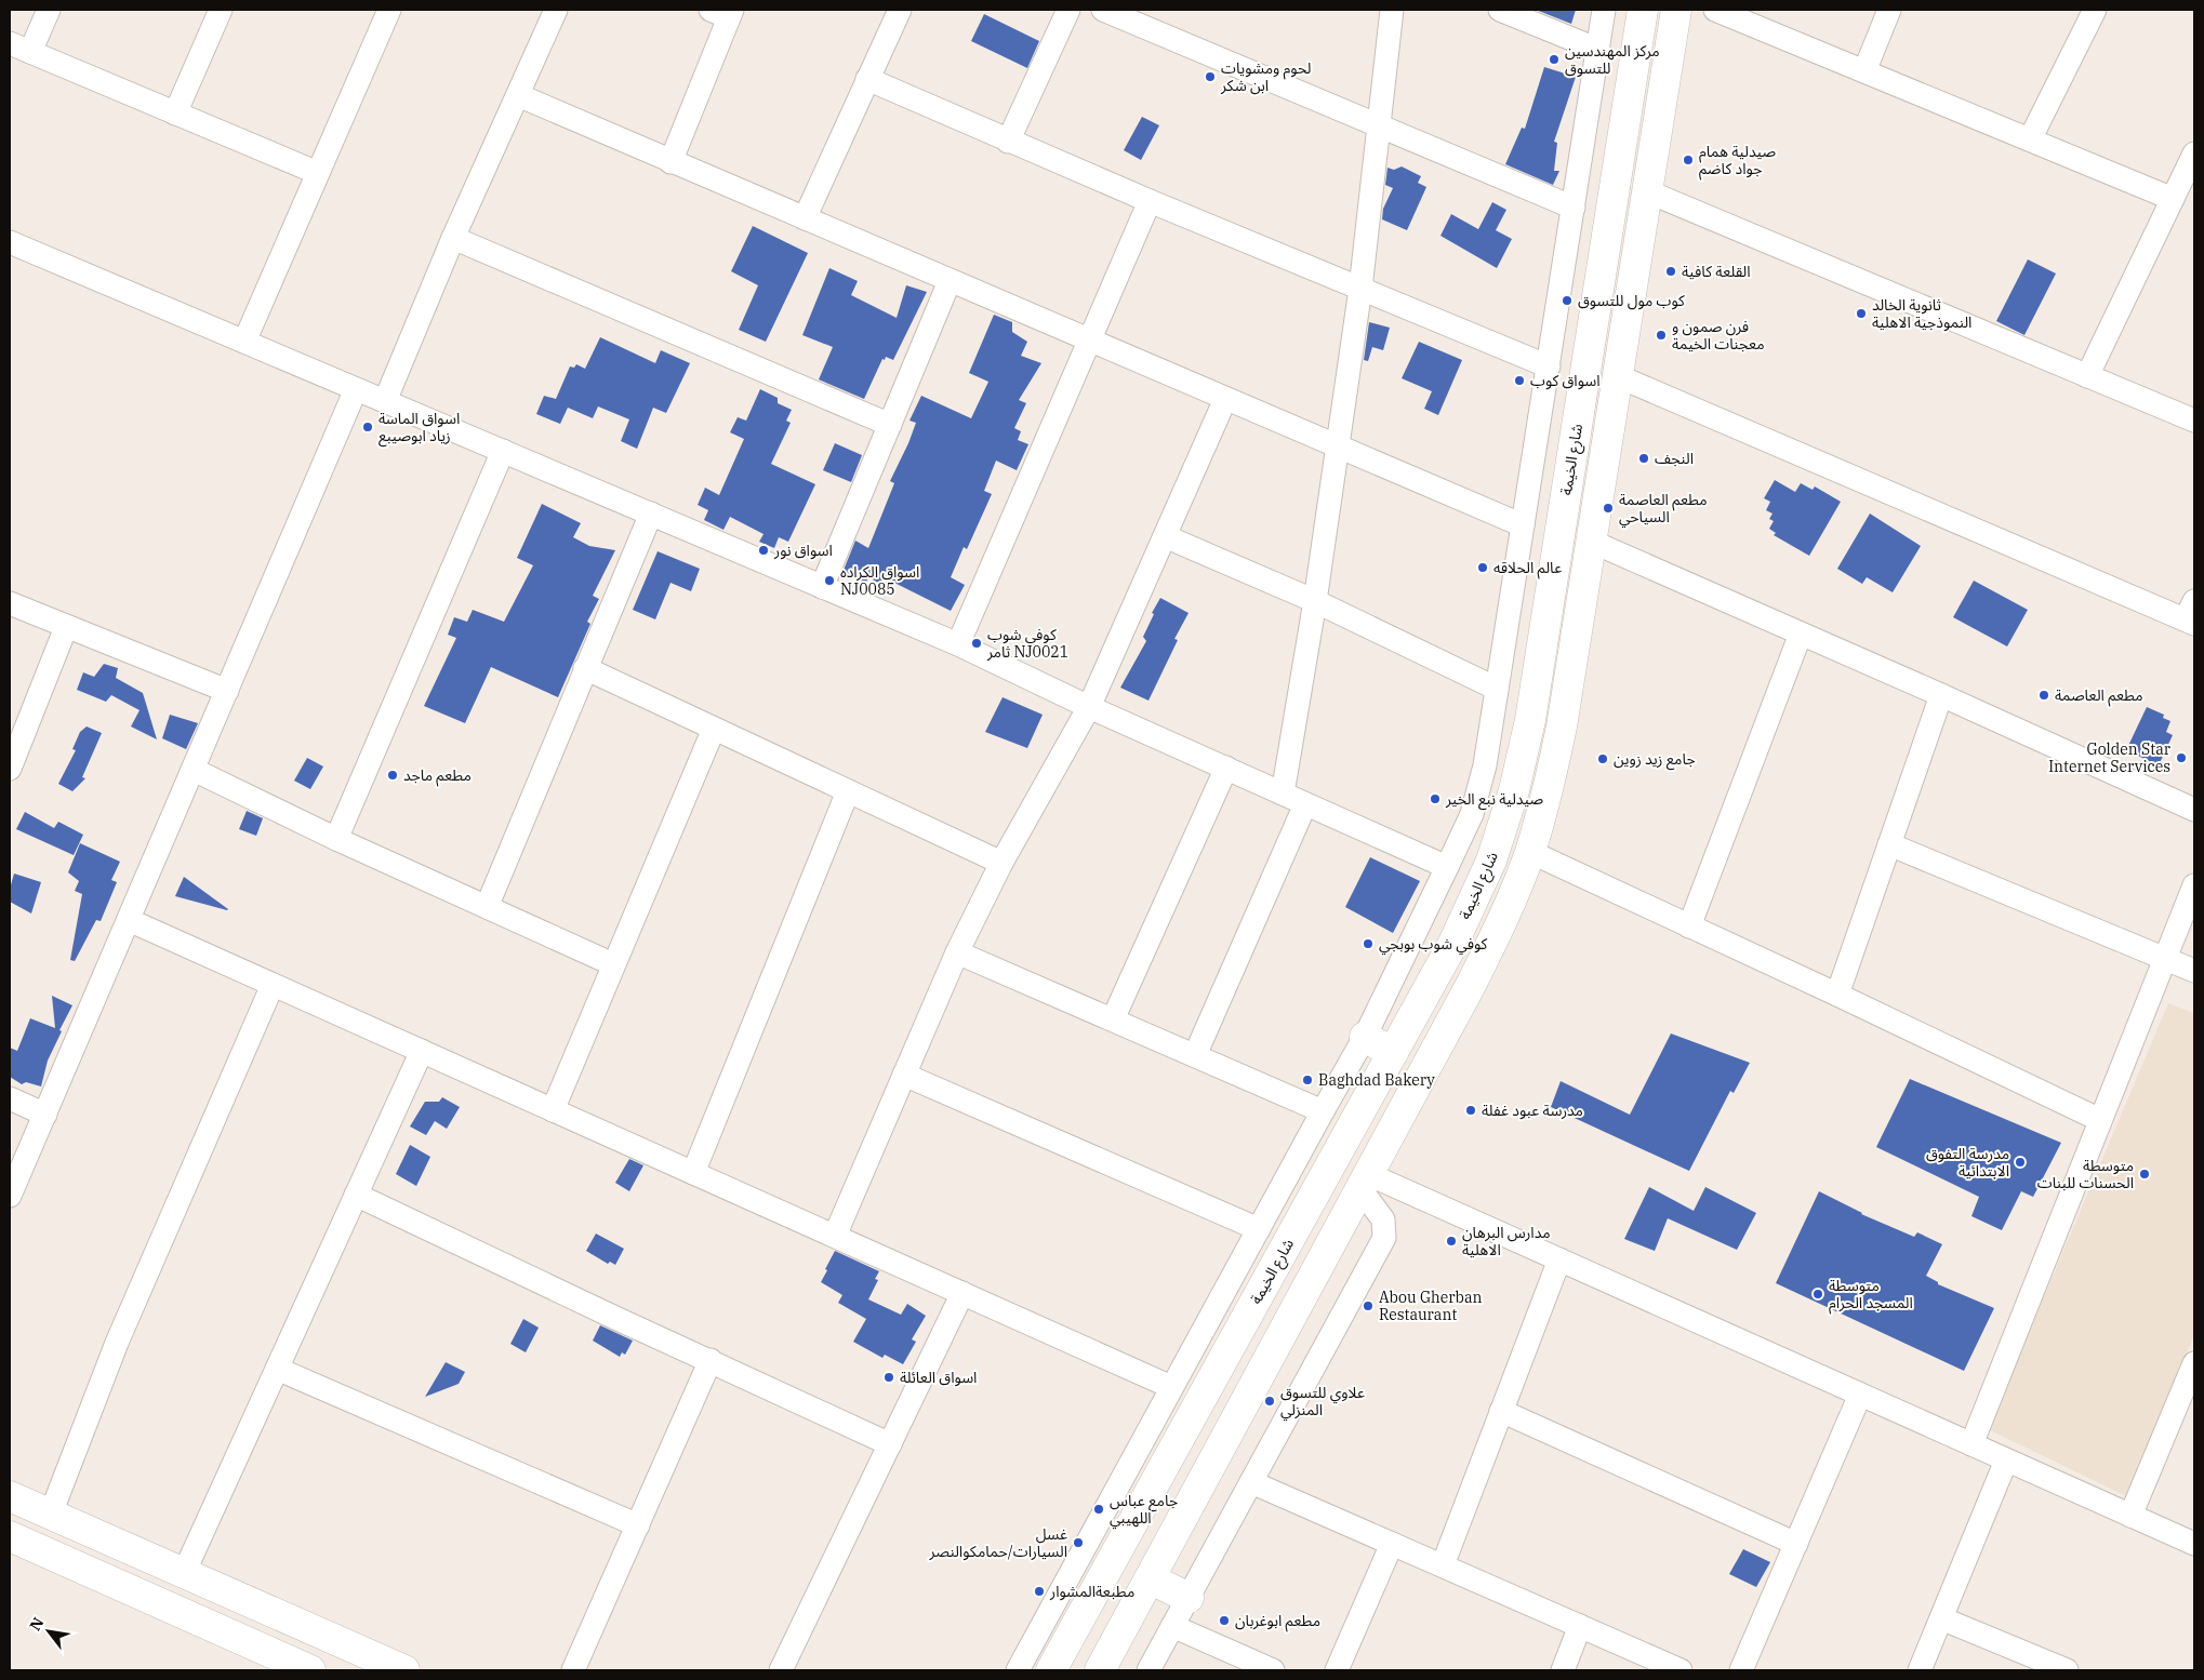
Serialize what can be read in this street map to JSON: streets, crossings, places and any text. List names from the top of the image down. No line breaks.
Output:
{"streets":{"street":["شارع الخيمة"]},"places":["مركز المهندسين للتسوق","لحوم ومشويات ابن شكر","صيدلية همام جواد كاضم","القلعة كافية","كوب مول للتسوق","ثانوية الخالد النموذجية الاهلية","فرن صمون و معجنات الخيمة","اسواق كوب","اسواق الماسة زياد ابوصيبع","النجف","مطعم العاصمة السياحي","اسواق نور","عالم الحلاقه","اسواق الكراده NJ0085","كوفي شوب ثامر NJ0021","مطعم العاصمة","Golden Star Internet Services","جامع زيد زوين","مطعم ماجد","صيدلية نبع الخير","كوفي شوب بوبجي","Baghdad Bakery","مدرسة عبود غفلة","مدرسة التفوق الابتدائية","متوسطة الحسنات للبنات","مدارس البرهان الاهلية","متوسطة المسجد الحرام","Abou Gherban Restaurant","اسواق العائلة","علاوي للتسوق المنزلي","جامع عباس اللهيبي","غسل السيارات/حمامكوالنصر","مطبعةالمشوار","مطعم ابوغربان"],"north":"top left"}
